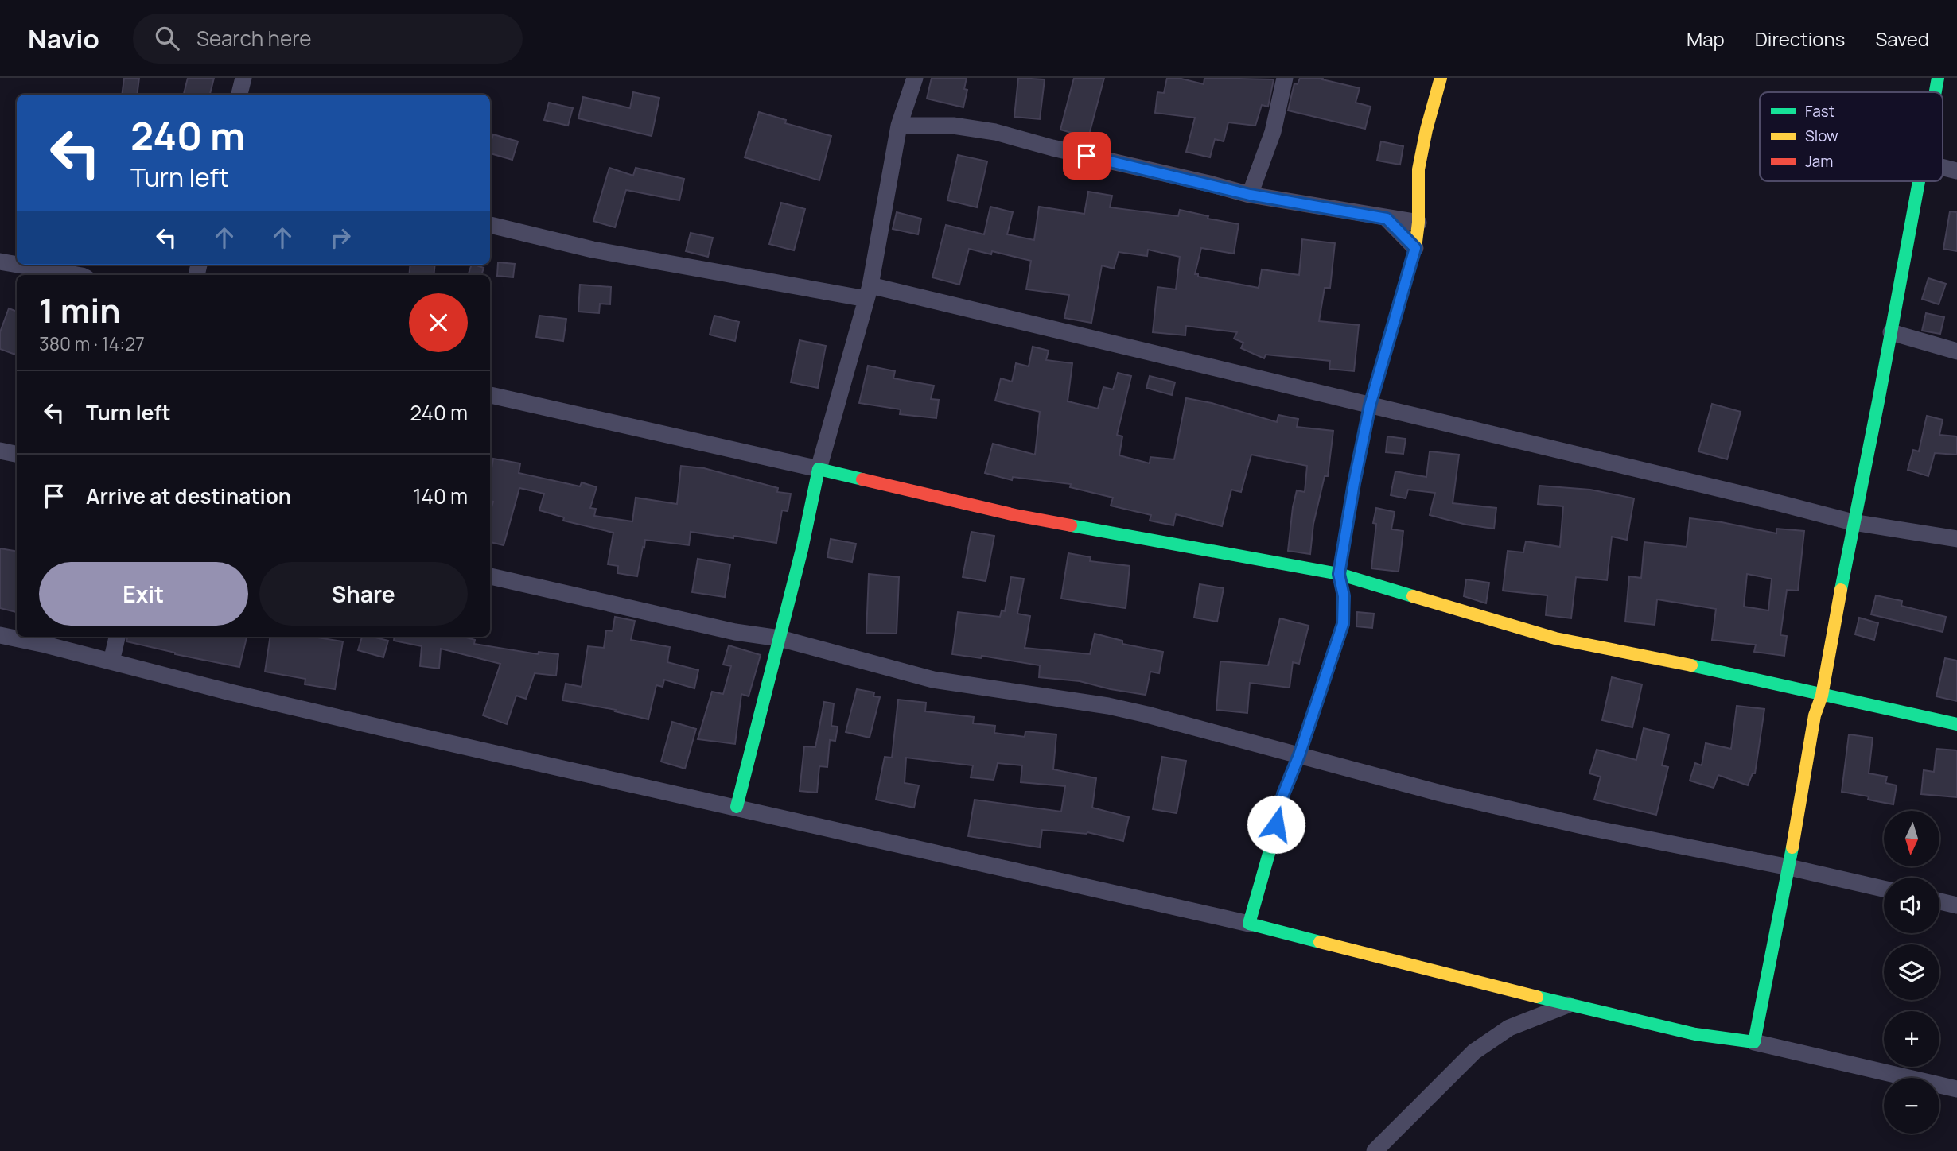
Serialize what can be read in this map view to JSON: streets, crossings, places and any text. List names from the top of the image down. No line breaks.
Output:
{"legend":["Fast","Slow","Jam"],"north":"bottom","page":{"header":"Navio","search":"Search here","nav":["Map","Directions","Saved"],"turn":["240 m","Turn left"],"heading":["1 min","380 m · 14:27"],"list":[{"name":"Turn left","value":"240 m"},{"name":"Arrive at destination","value":"140 m"}],"buttons":["Exit","Share"],"map_buttons":["+","−"]}}
